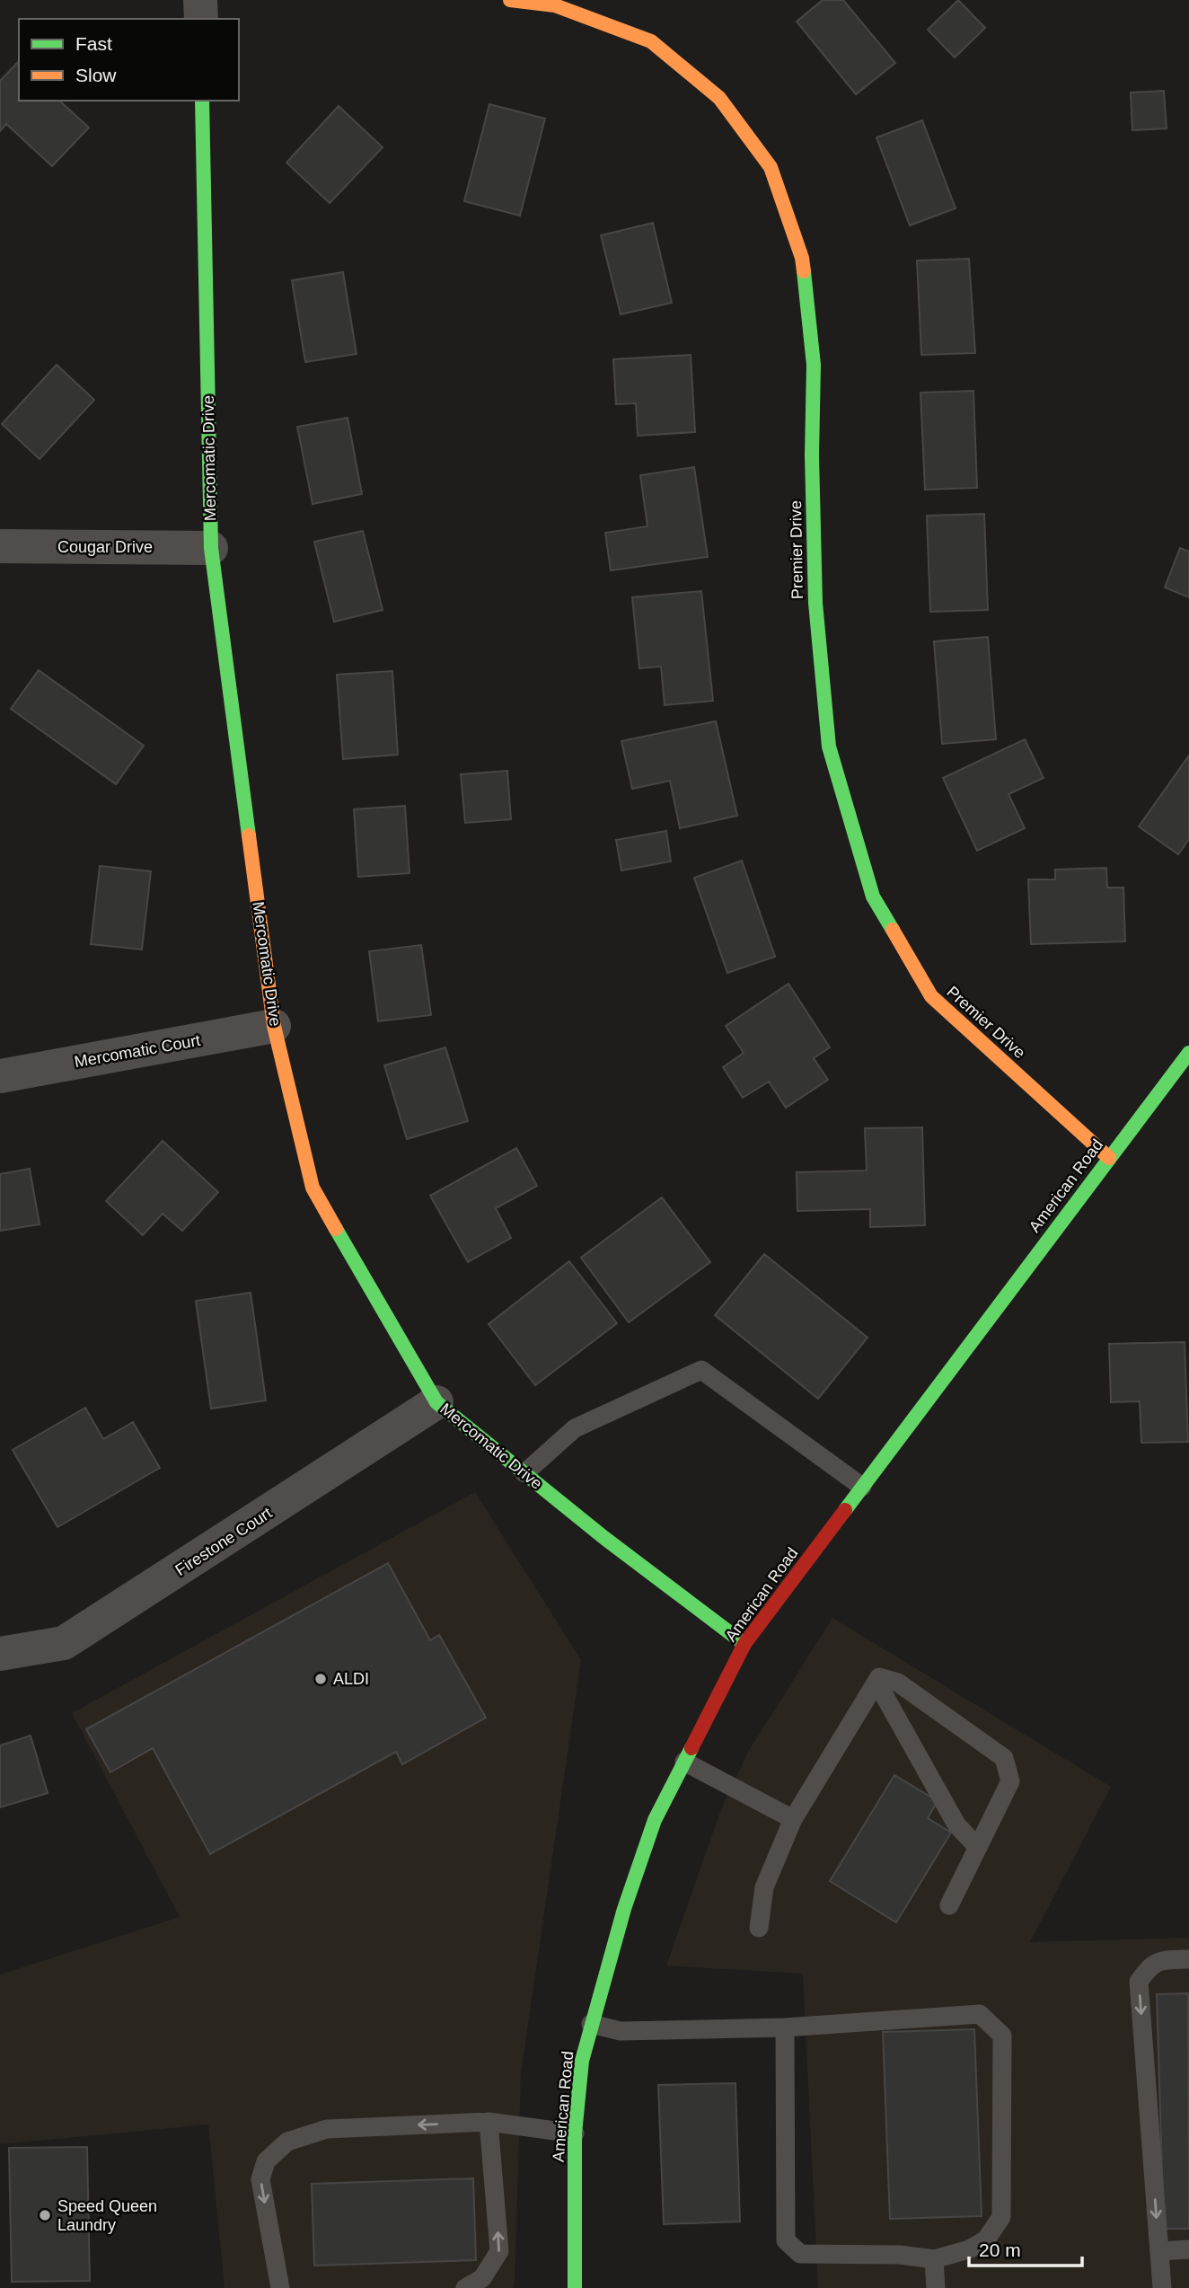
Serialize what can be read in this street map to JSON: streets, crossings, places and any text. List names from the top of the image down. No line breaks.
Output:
{"streets":{"street":["Mercomatic Drive","Cougar Drive","Premier Drive","Mercomatic Court","American Road","Firestone Court"]},"crossings":[["Mercomatic Drive","Cougar Drive"],["Mercomatic Drive","Mercomatic Court"],["Mercomatic Drive","American Road"],["Mercomatic Drive","Firestone Court"],["Premier Drive","American Road"]],"places":["ALDI","Speed Queen Laundry"],"legend":["Fast","Slow"],"scale_bar":"20 m"}
